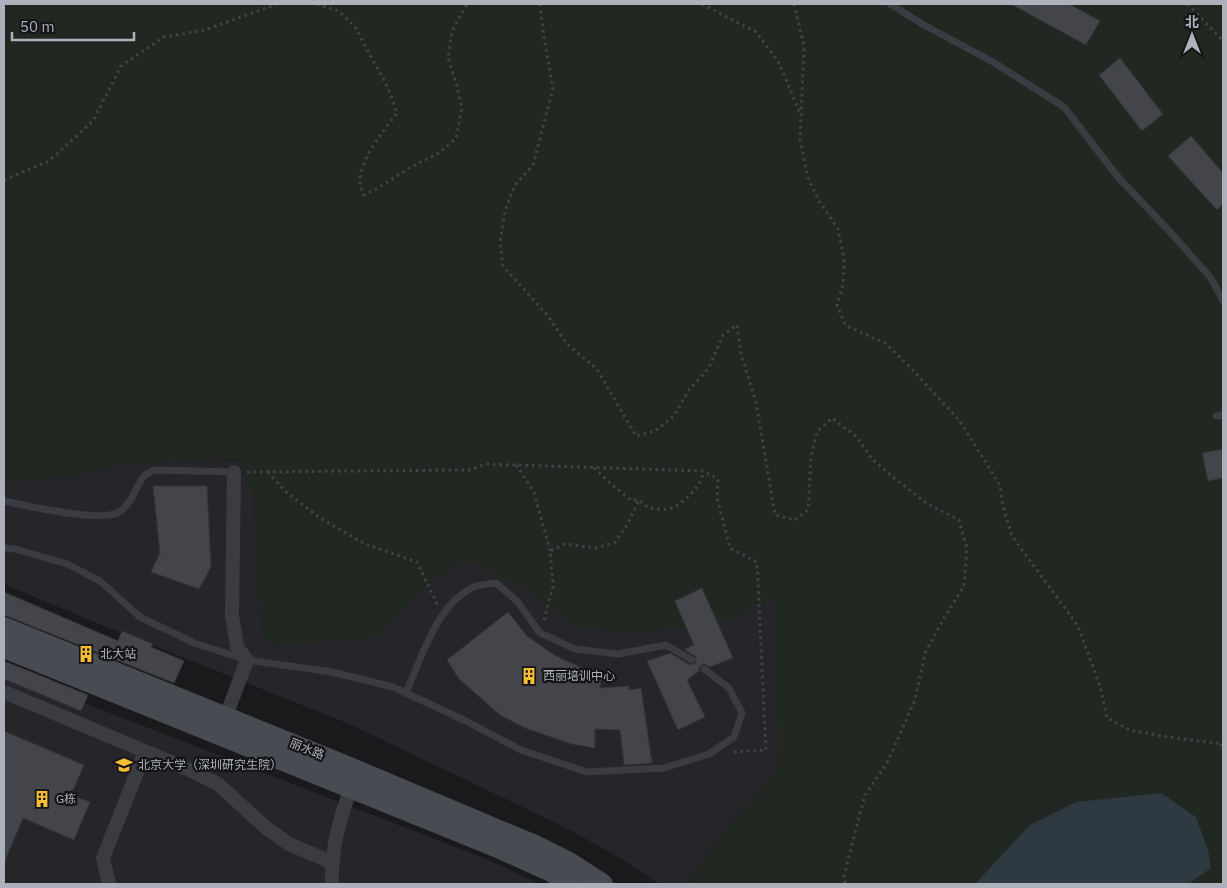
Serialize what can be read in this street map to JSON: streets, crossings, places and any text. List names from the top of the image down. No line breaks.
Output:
{"streets":{"main road":["丽水路"]},"places":{"building":["北大站","西丽培训中心","G栋"],"school or university":["北京大学（深圳研究生院）"]},"scale_bar":"50 m","north":"top"}
